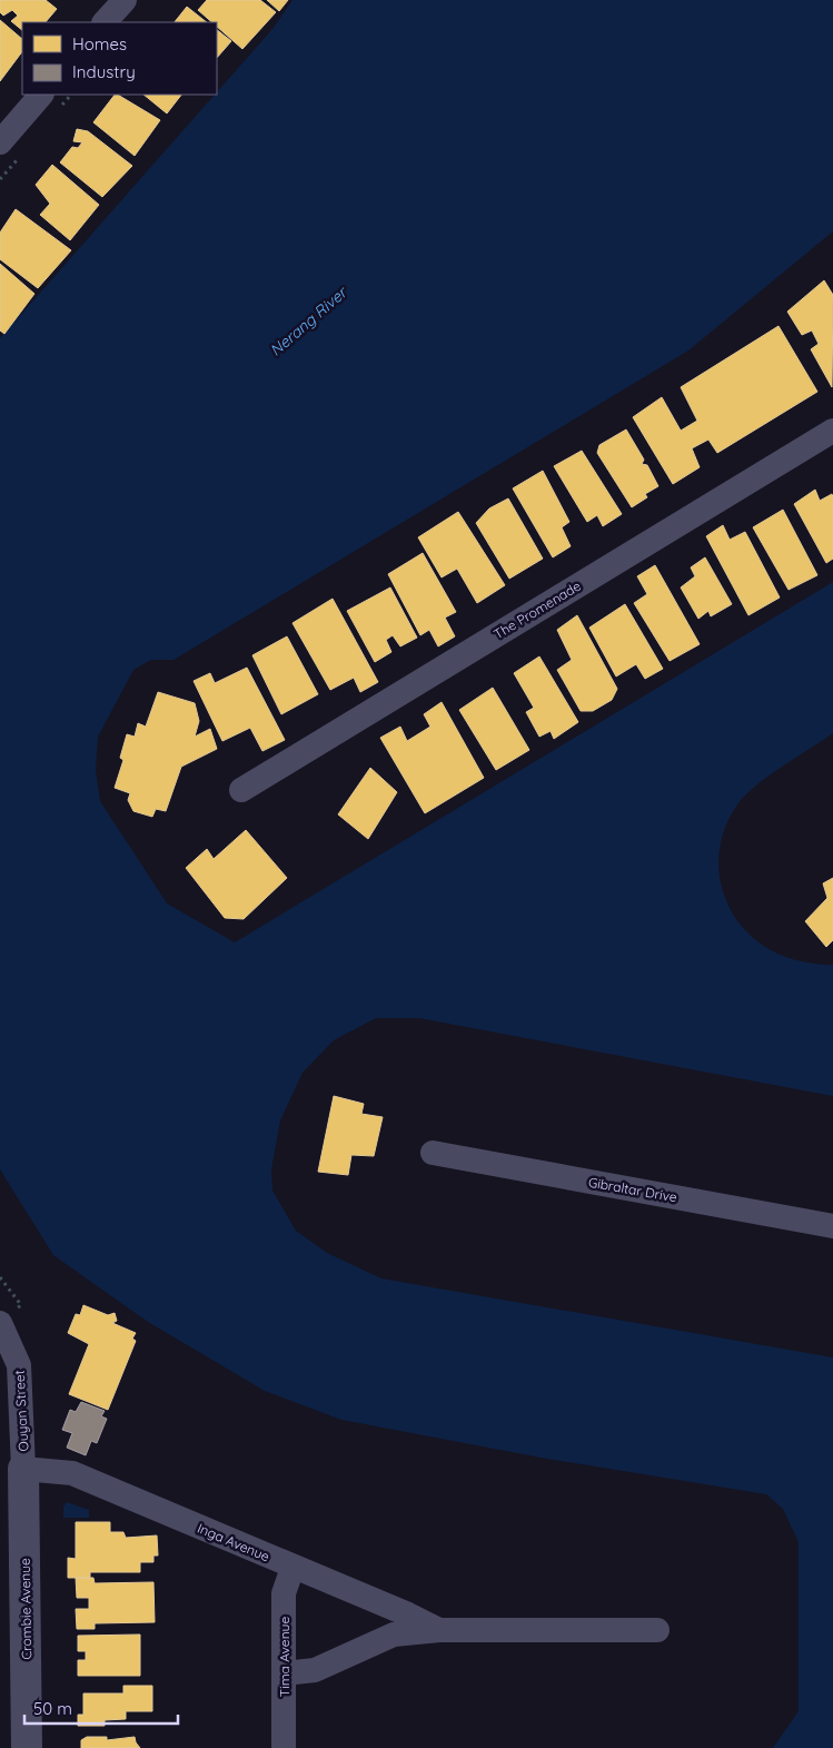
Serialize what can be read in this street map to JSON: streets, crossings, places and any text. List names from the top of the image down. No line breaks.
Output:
{"streets":{"street":["The Promenade","Gibraltar Drive","Ouyan Street","Inga Avenue","Crombie Avenue","Tima Avenue"]},"crossings":[["Ouyan Street","Inga Avenue"],["Ouyan Street","Crombie Avenue"],["Inga Avenue","Crombie Avenue"],["Inga Avenue","Tima Avenue"]],"water":["Nerang River"],"legend":["Homes","Industry"],"scale_bar":"50 m"}
